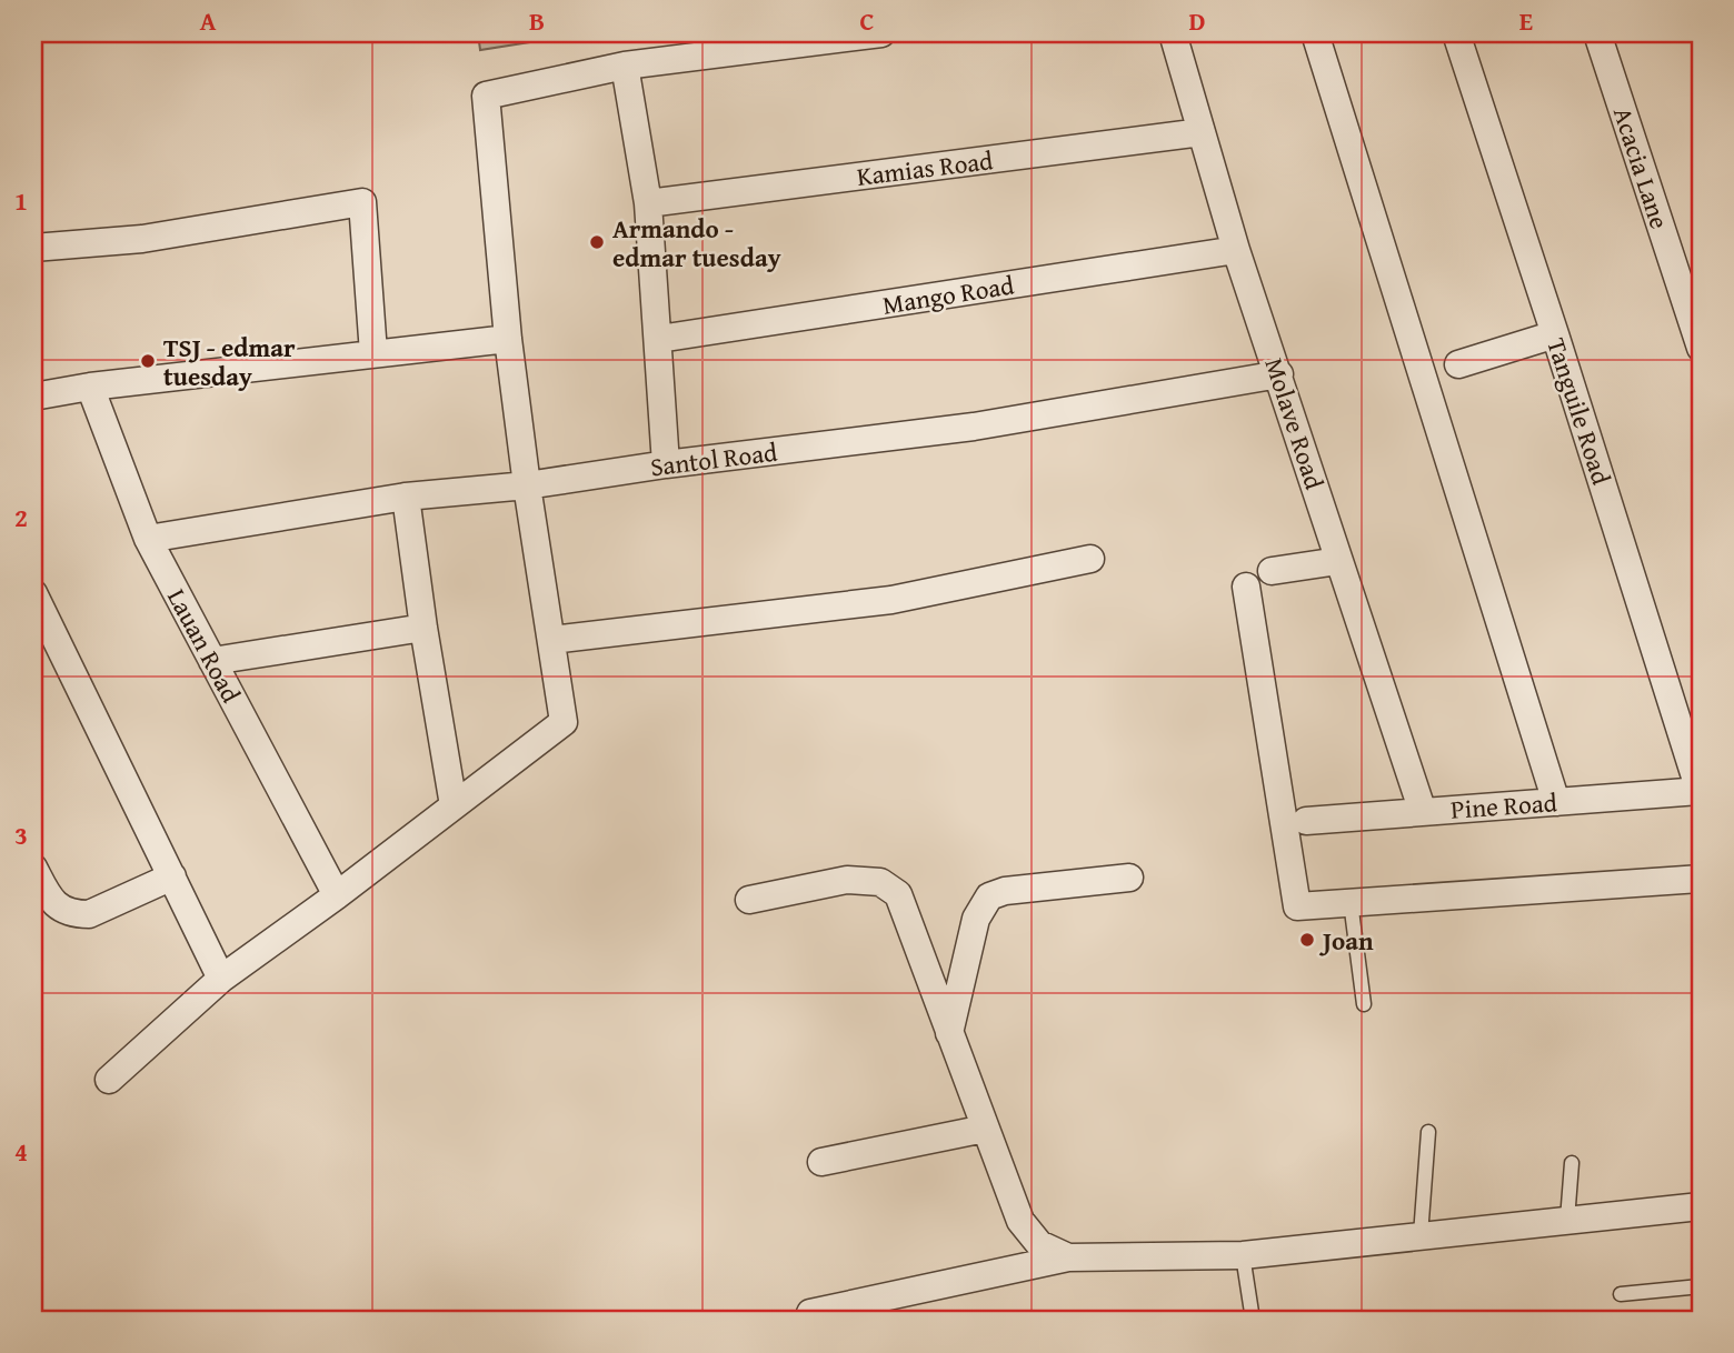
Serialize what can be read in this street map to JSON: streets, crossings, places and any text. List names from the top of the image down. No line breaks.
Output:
{"streets":{"street":["Kamias Road","Acacia Lane","Mango Road","Tanguile Road","Molave Road","Santol Road","Lauan Road","Pine Road"]},"crossings":[["Kamias Road","Molave Road"],["Mango Road","Molave Road"],["Tanguile Road","Pine Road"],["Molave Road","Santol Road"],["Molave Road","Pine Road"],["Santol Road","Lauan Road"]],"places":["Armando - edmar tuesday","TSJ - edmar tuesday","Joan"],"grid":{"columns":["A","B","C","D","E"],"rows":["1","2","3","4"]}}
